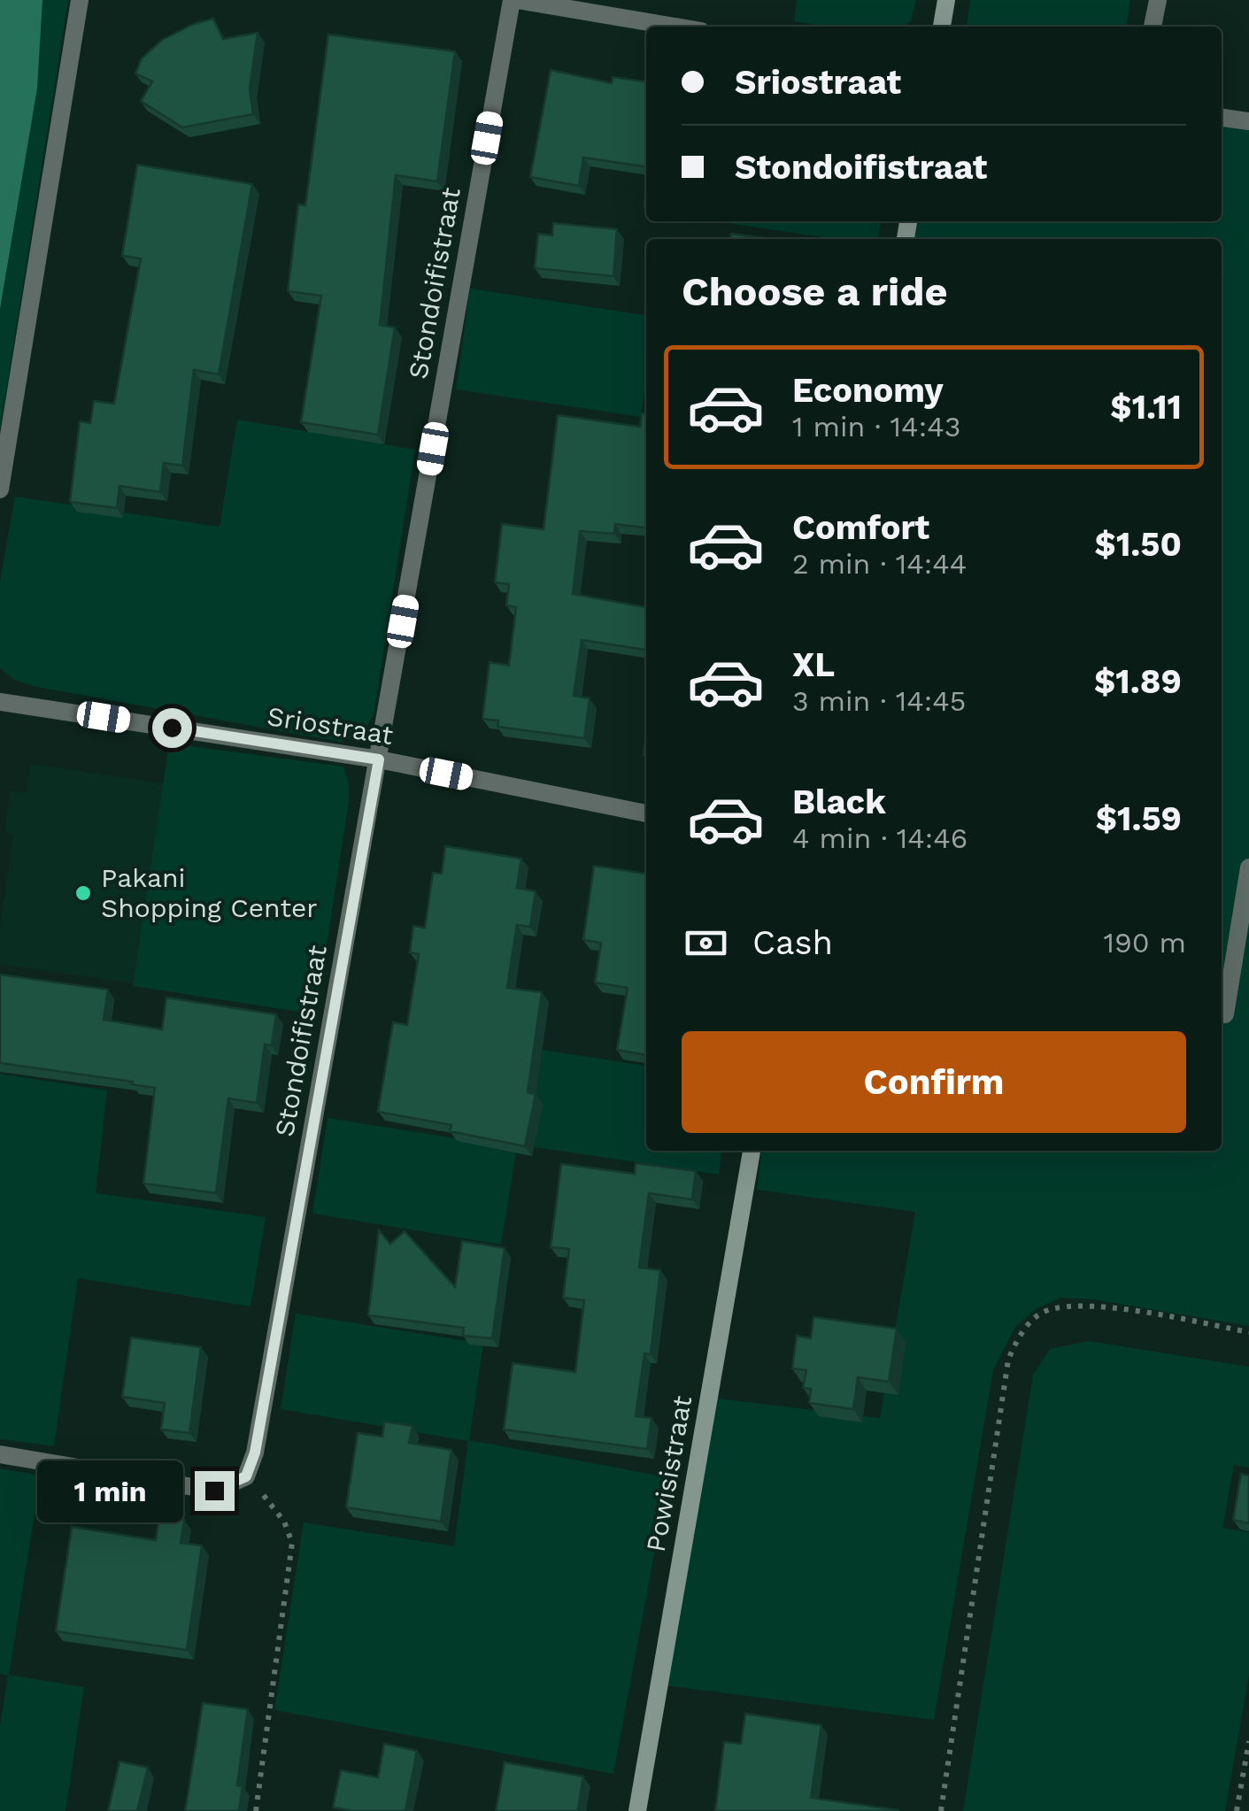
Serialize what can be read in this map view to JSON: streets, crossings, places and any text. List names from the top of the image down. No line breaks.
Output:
{"streets":{"street":["Stondoifistraat","Sriostraat","Powisistraat"]},"crossings":[["Stondoifistraat","Sriostraat"]],"places":["Pakani Shopping Center"],"page":{"banner":["Sriostraat","Stondoifistraat"],"heading":"Choose a ride","list":[{"name":"Economy","note":"1 min · 14:43","value":"$1.11"},{"name":"Comfort","note":"2 min · 14:44","value":"$1.50"},{"name":"XL","note":"3 min · 14:45","value":"$1.89"},{"name":"Black","note":"4 min · 14:46","value":"$1.59"}],"pay":["Cash","190 m"],"buttons":"Confirm","bubble":"1 min"}}
